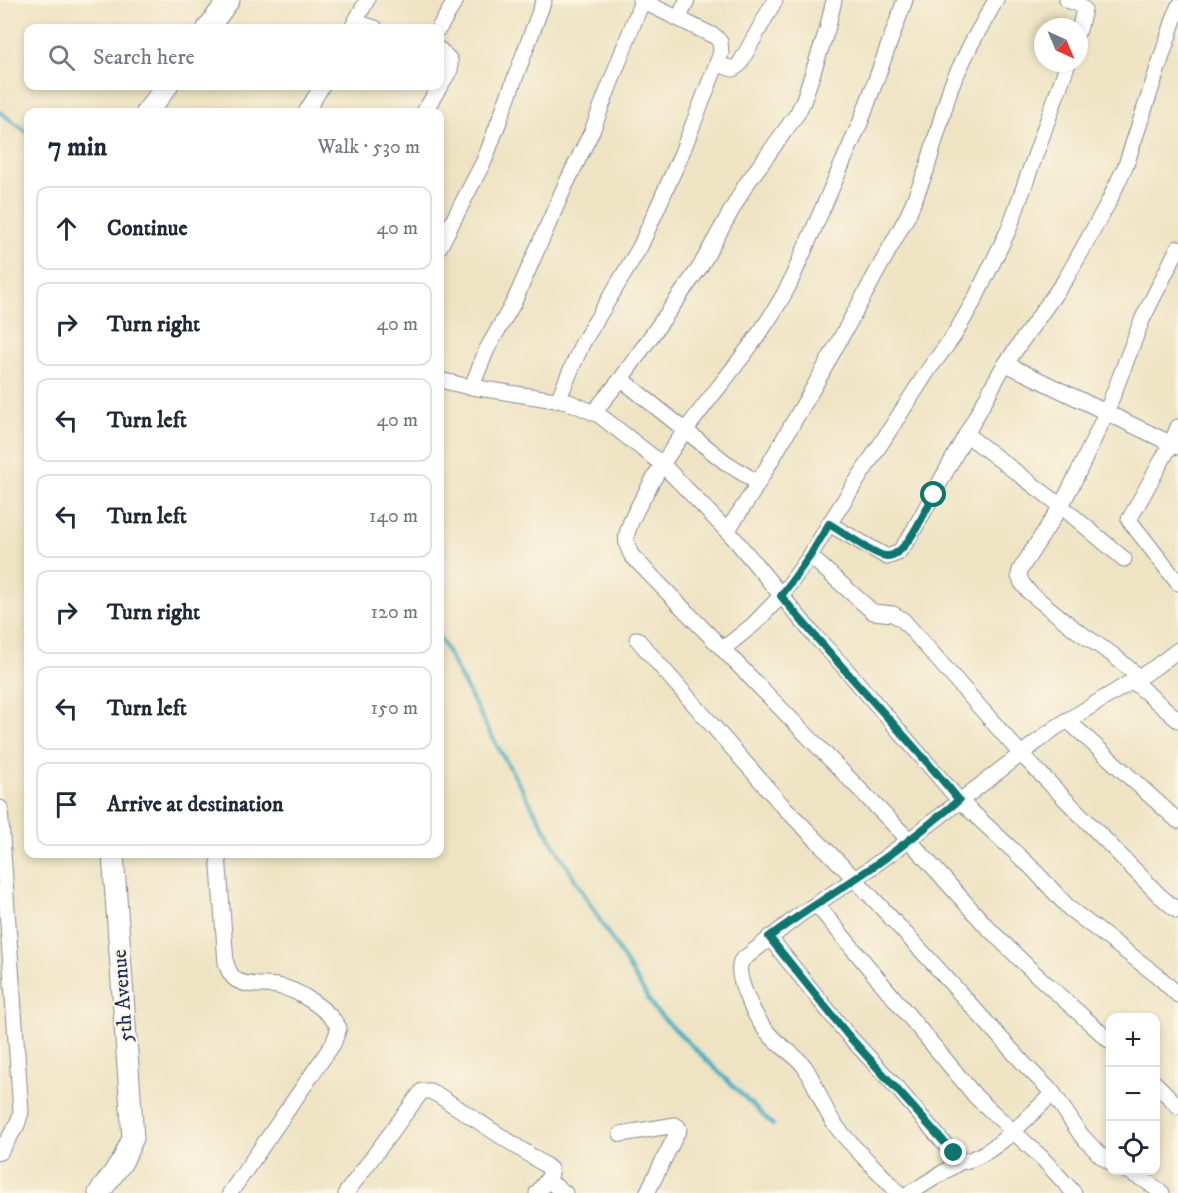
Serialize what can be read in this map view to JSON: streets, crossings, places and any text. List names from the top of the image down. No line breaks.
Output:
{"streets":{"street":["5th Avenue"]},"north":"bottom right","page":{"search":"Search here","heading":["7 min","Walk · 530 m"],"list":[["Continue","40 m"],["Turn right","40 m"],["Turn left","40 m"],["Turn left","140 m"],["Turn right","120 m"],["Turn left","150 m"],"Arrive at destination"],"map_buttons":["+","−"]}}
